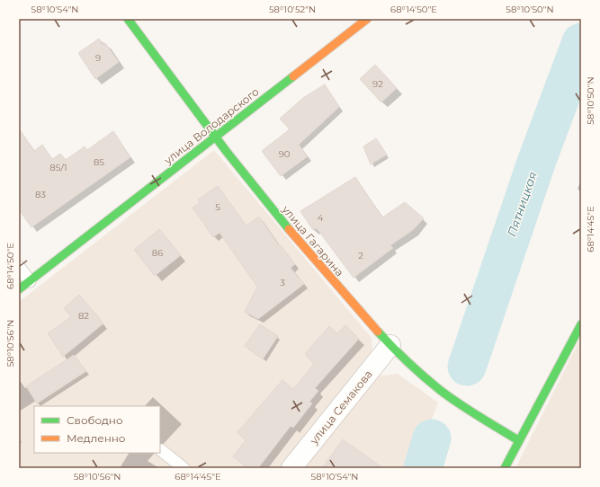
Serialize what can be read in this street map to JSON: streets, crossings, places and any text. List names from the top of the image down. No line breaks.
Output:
{"streets":{"street":["улица Володарского","улица Гагарина","улица Семакова"]},"crossings":[["улица Володарского","улица Гагарина"],["улица Гагарина","улица Семакова"]],"water":["Пятницкая"],"house_numbers":["9","92","90","85","85/1","83","5","4","86","2","3","82"],"legend":["Свободно","Медленно"],"coordinates":["58°10'54\"N","58°10'52\"N","68°14'50\"E","58°10'50\"N","68°14'45\"E","58°10'56\"N"]}
